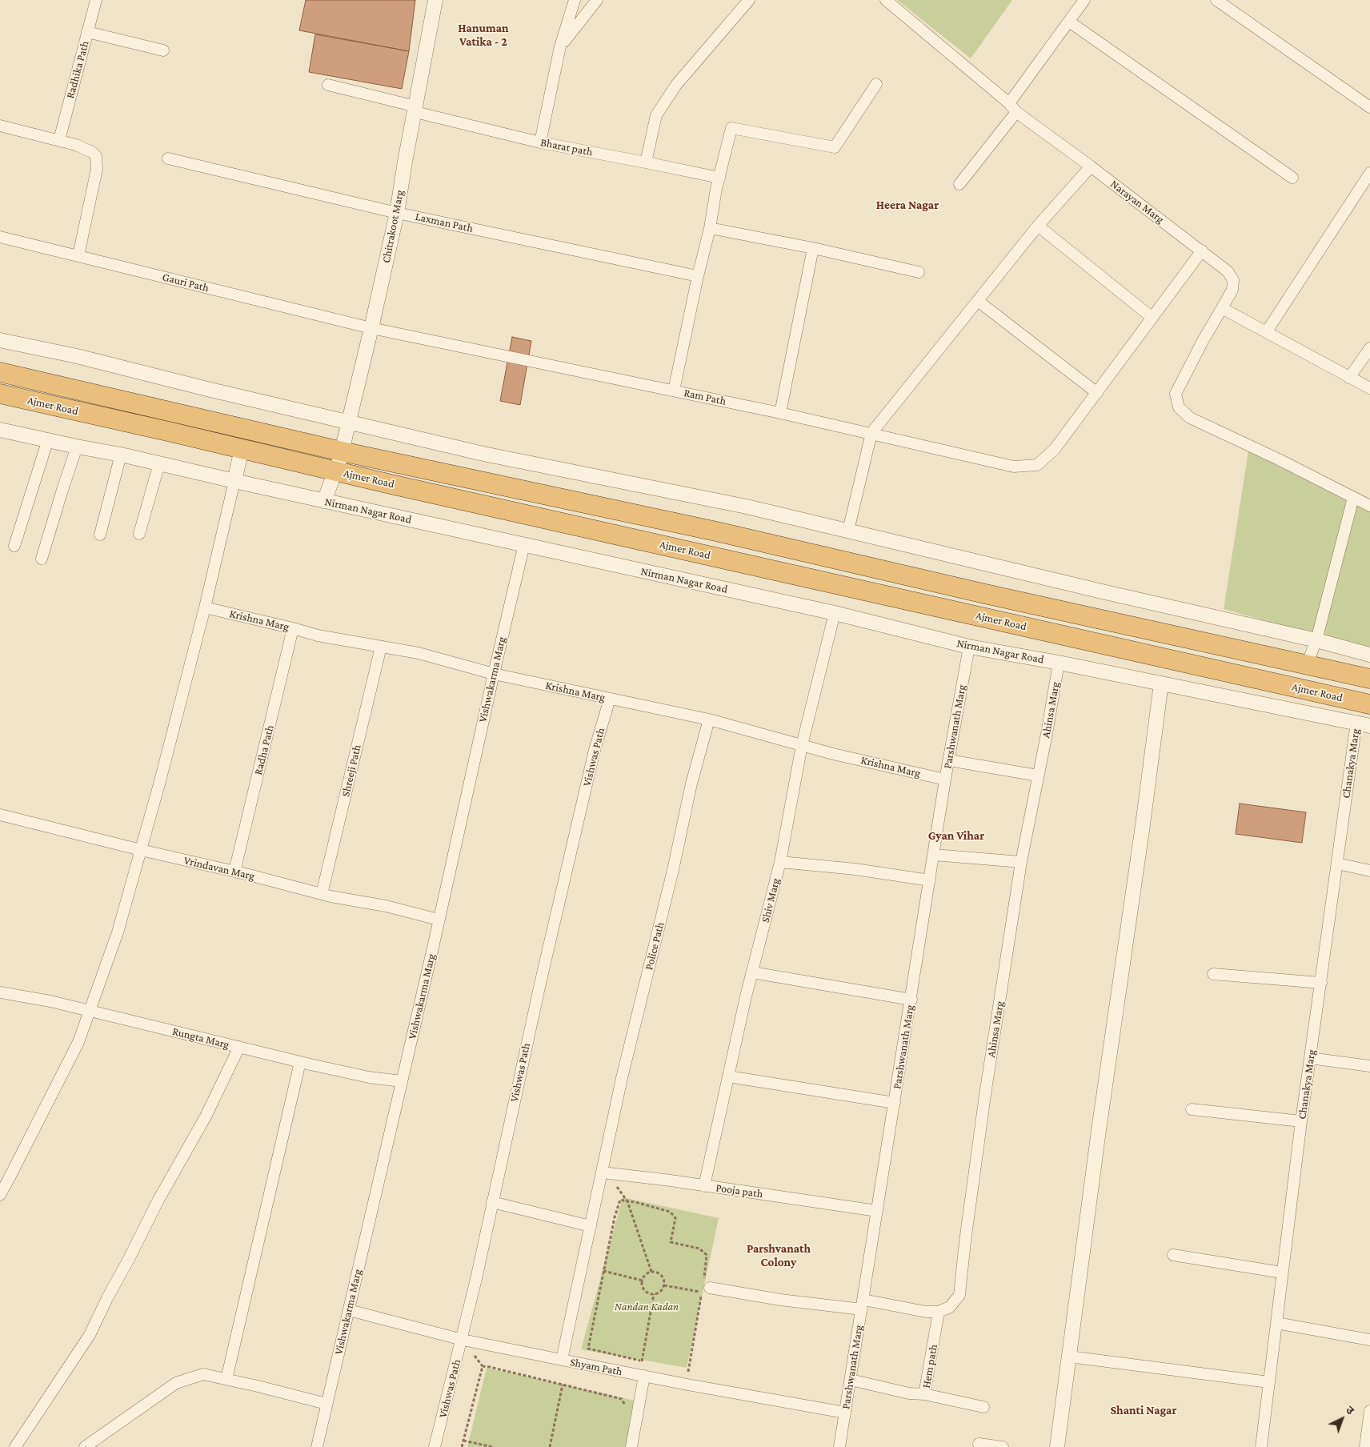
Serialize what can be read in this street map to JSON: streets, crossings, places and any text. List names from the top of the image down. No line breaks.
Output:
{"streets":{"highway":["Ajmer Road"],"street":["Radhika Path","Bharat path","Narayan Marg","Laxman Path","Chitrakoot Marg","Gauri Path","Ram Path","Nirman Nagar Road","Krishna Marg","Vishwakarma Marg","Ahinsa Marg","Parshwanath Marg","Radha Path","Vishwas Path","Chanakya Marg","Shreeji Path","Vrindavan Marg","Shiv Marg","Police Path","Rungta Marg","Pooja path","Hem path","Shyam Path"]},"crossings":[["Bharat path","Chitrakoot Marg"],["Laxman Path","Chitrakoot Marg"],["Chitrakoot Marg","Gauri Path"],["Chitrakoot Marg","Ram Path"],["Chitrakoot Marg","Ajmer Road"],["Chitrakoot Marg","Nirman Nagar Road"],["Gauri Path","Ram Path"],["Nirman Nagar Road","Vishwakarma Marg"],["Nirman Nagar Road","Ahinsa Marg"],["Nirman Nagar Road","Parshwanath Marg"],["Nirman Nagar Road","Chanakya Marg"],["Nirman Nagar Road","Shiv Marg"],["Krishna Marg","Vishwakarma Marg"],["Krishna Marg","Parshwanath Marg"],["Krishna Marg","Radha Path"],["Krishna Marg","Vishwas Path"],["Krishna Marg","Shreeji Path"],["Krishna Marg","Shiv Marg"],["Krishna Marg","Police Path"],["Vishwakarma Marg","Vrindavan Marg"],["Vishwakarma Marg","Rungta Marg"],["Vishwakarma Marg","Shyam Path"],["Ahinsa Marg","Hem path"],["Parshwanath Marg","Pooja path"],["Parshwanath Marg","Hem path"],["Parshwanath Marg","Shyam Path"],["Radha Path","Vrindavan Marg"],["Vishwas Path","Shyam Path"],["Shreeji Path","Vrindavan Marg"],["Shiv Marg","Pooja path"],["Police Path","Pooja path"],["Police Path","Shyam Path"]],"districts":["Hanuman Vatika - 2","Heera Nagar","Gyan Vihar","Parshvanath Colony","Shanti Nagar"],"parks":["Nandan Kadan"],"north":"top right"}
